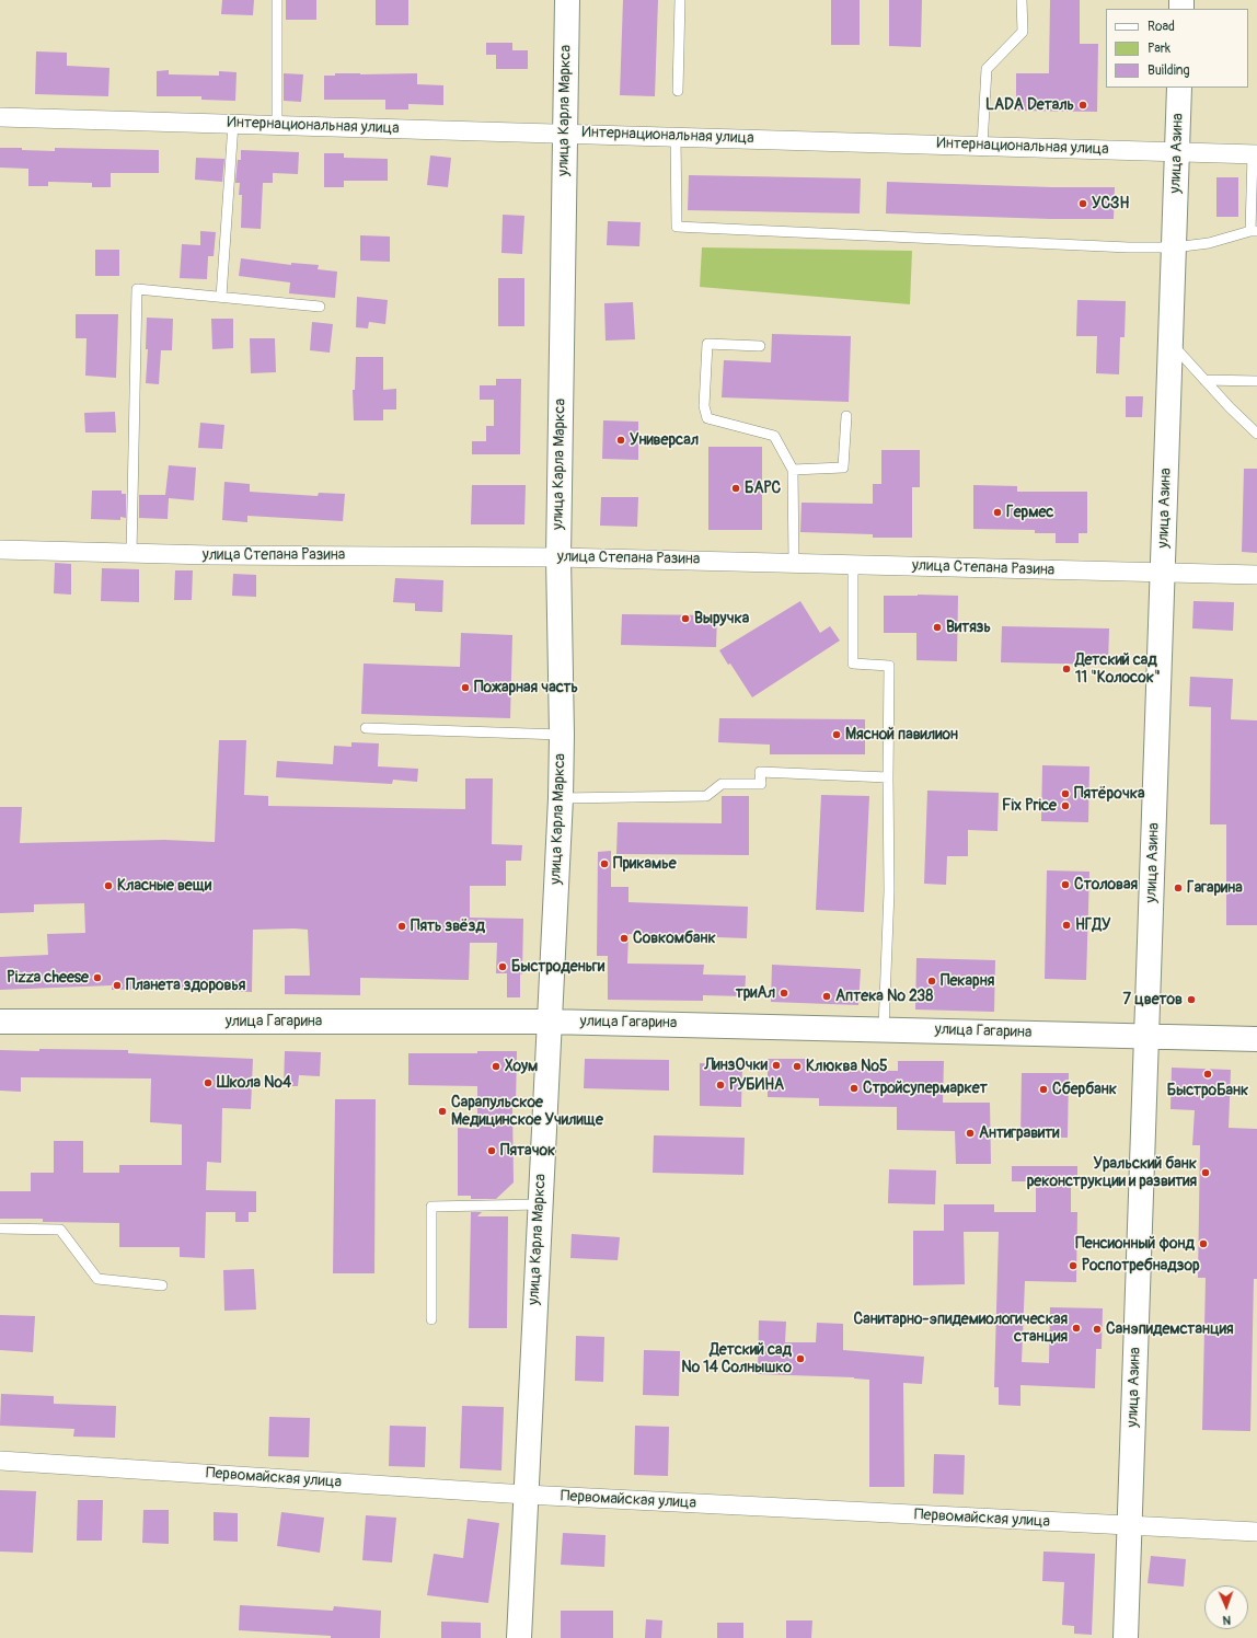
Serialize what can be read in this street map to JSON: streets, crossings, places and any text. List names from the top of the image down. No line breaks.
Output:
{"streets":{"main road":["улица Карла Маркса","улица Азина","улица Гагарина"],"street":["Интернациональная улица","улица Степана Разина","Первомайская улица"]},"crossings":[["улица Карла Маркса","Интернациональная улица"],["улица Карла Маркса","улица Степана Разина"],["улица Карла Маркса","улица Гагарина"],["улица Карла Маркса","Первомайская улица"],["Интернациональная улица","улица Азина"],["улица Азина","улица Степана Разина"],["улица Азина","улица Гагарина"],["улица Азина","Первомайская улица"]],"places":["LADA Dеталь","УСЗН","Универсал","БАРС","Гермес","Выручка","Витязь","Детский сад 11 \"Колосок\"","Пожарная часть","Мясной павилион","Пятёрочка","Fix Price","Прикамье","Столовая","Класные вещи","Гагарина","НГДУ","Пять звёзд","Совкомбанк","Быстроденьги","Pizza cheese","Пекарня","Планета здоровья","триАл","Аптека № 238","7 цветов","ЛинзОчки","Хоум","Клюква №5","БыстроБанк","Школа №4","РУБИНА","Стройсупермаркет","Сбербанк","Сарапульское Медицинское Училище","Антигравити","Пятачок","Уральский банк реконструкции и развития","Пенсионный фонд","Роспотребнадзор","Санитарно-эпидемиологическая станция","Санэпидемстанция","Детский сад № 14 Солнышко"],"legend":["Road","Park","Building"],"north":"bottom"}
